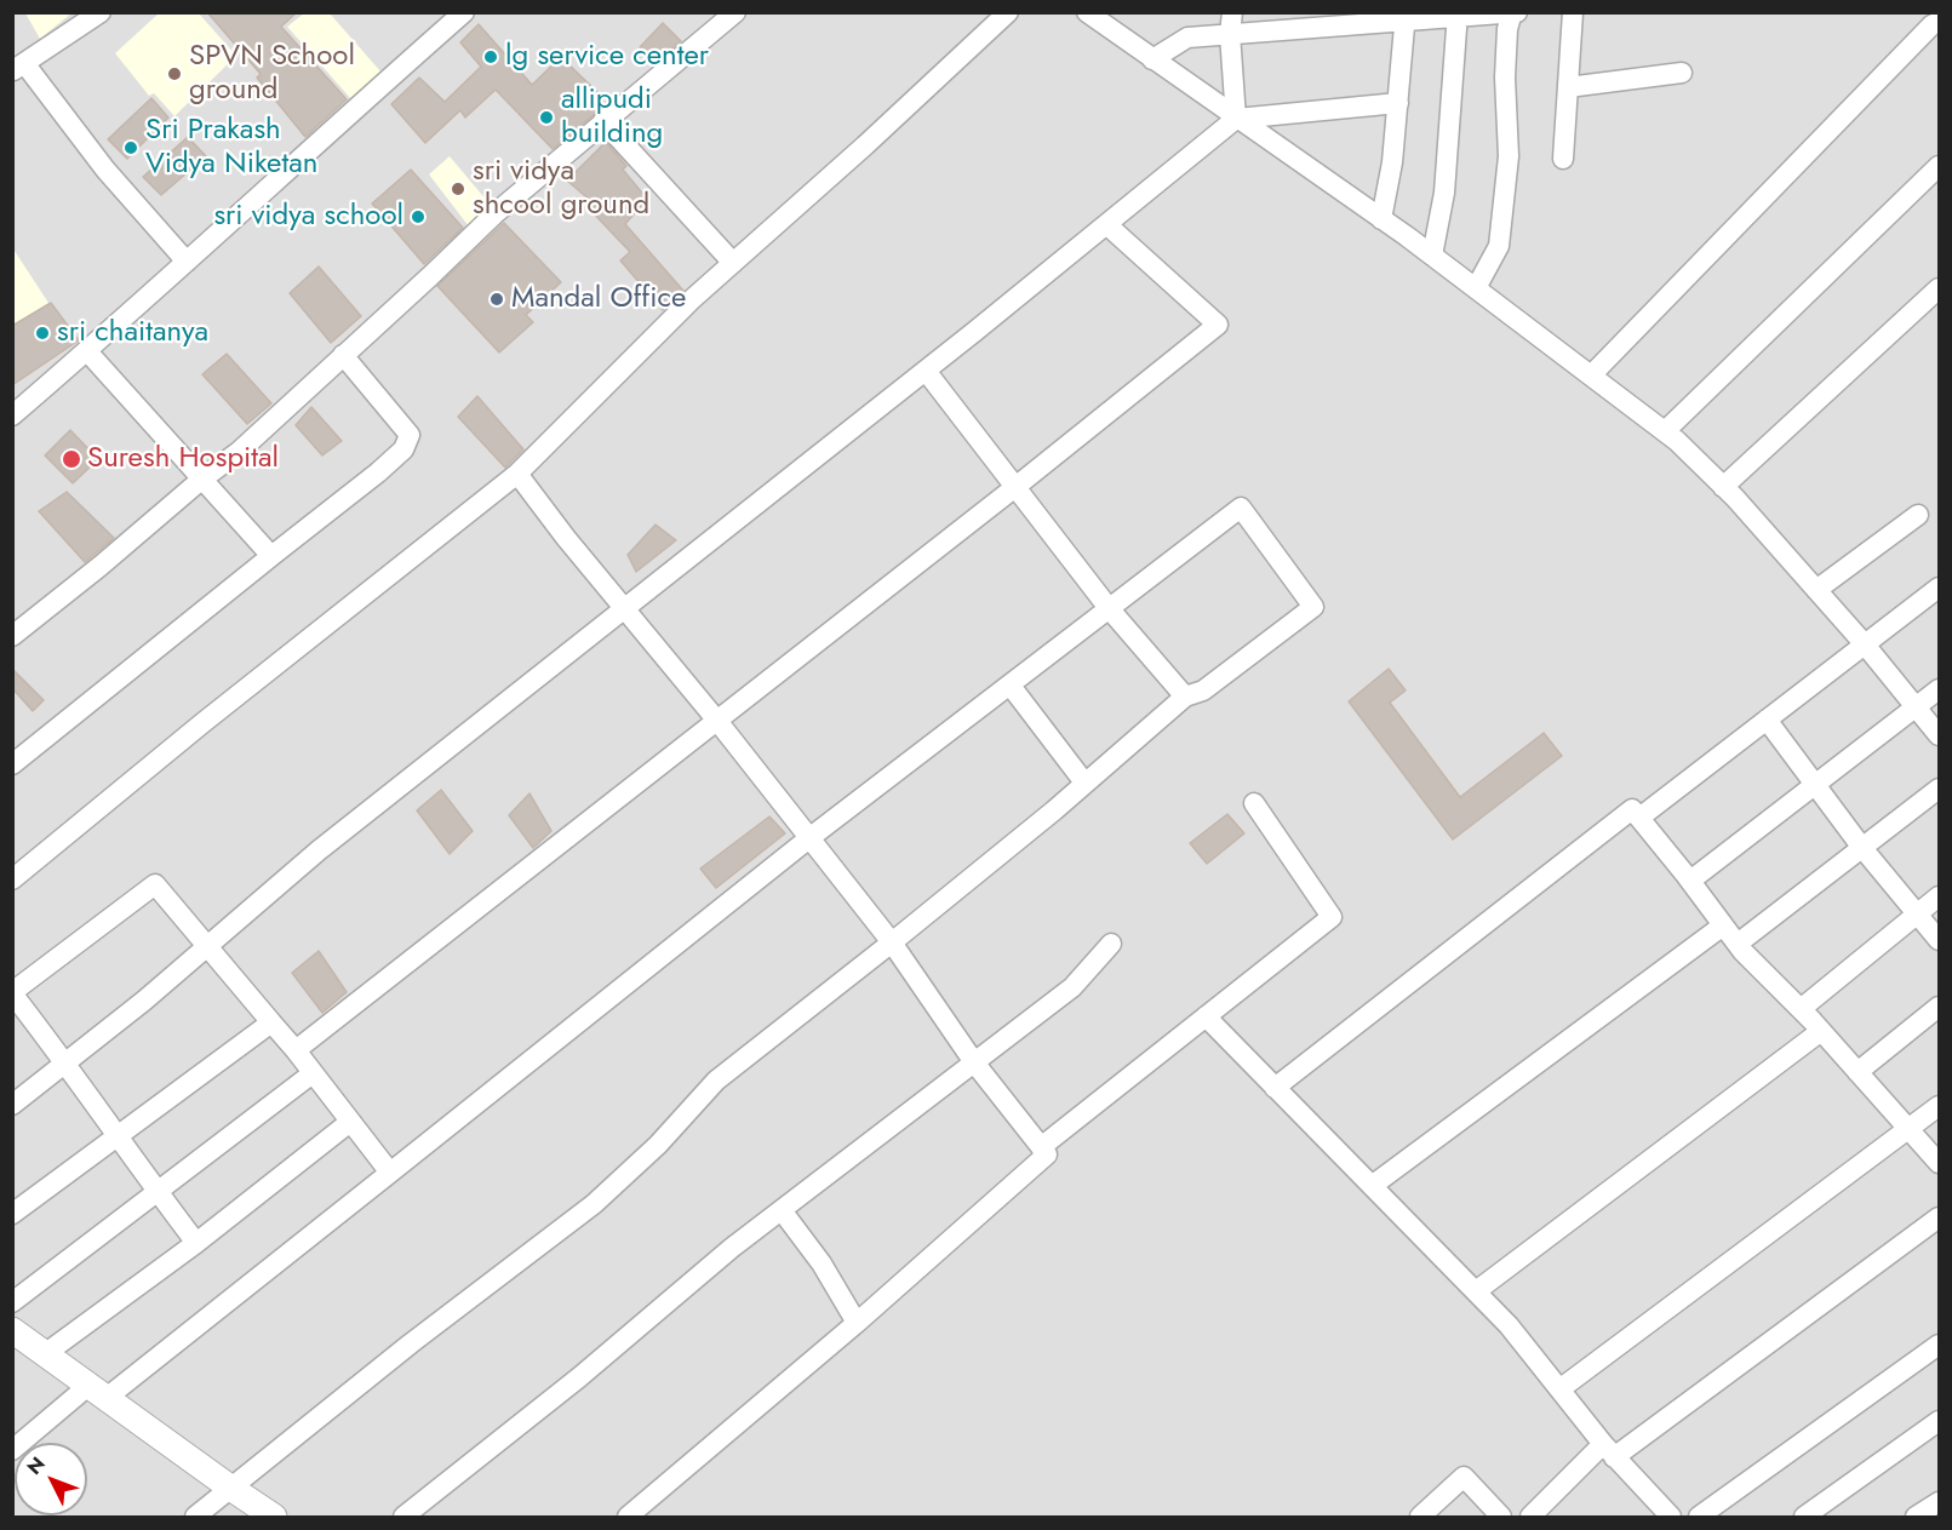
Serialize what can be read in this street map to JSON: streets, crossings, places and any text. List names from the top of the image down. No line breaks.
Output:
{"places":["lg service center","SPVN School ground","allipudi building","Sri Prakash Vidya Niketan","sri vidya shcool ground","sri vidya school","Mandal Office","sri chaitanya","Suresh Hospital"],"north":"top left"}
